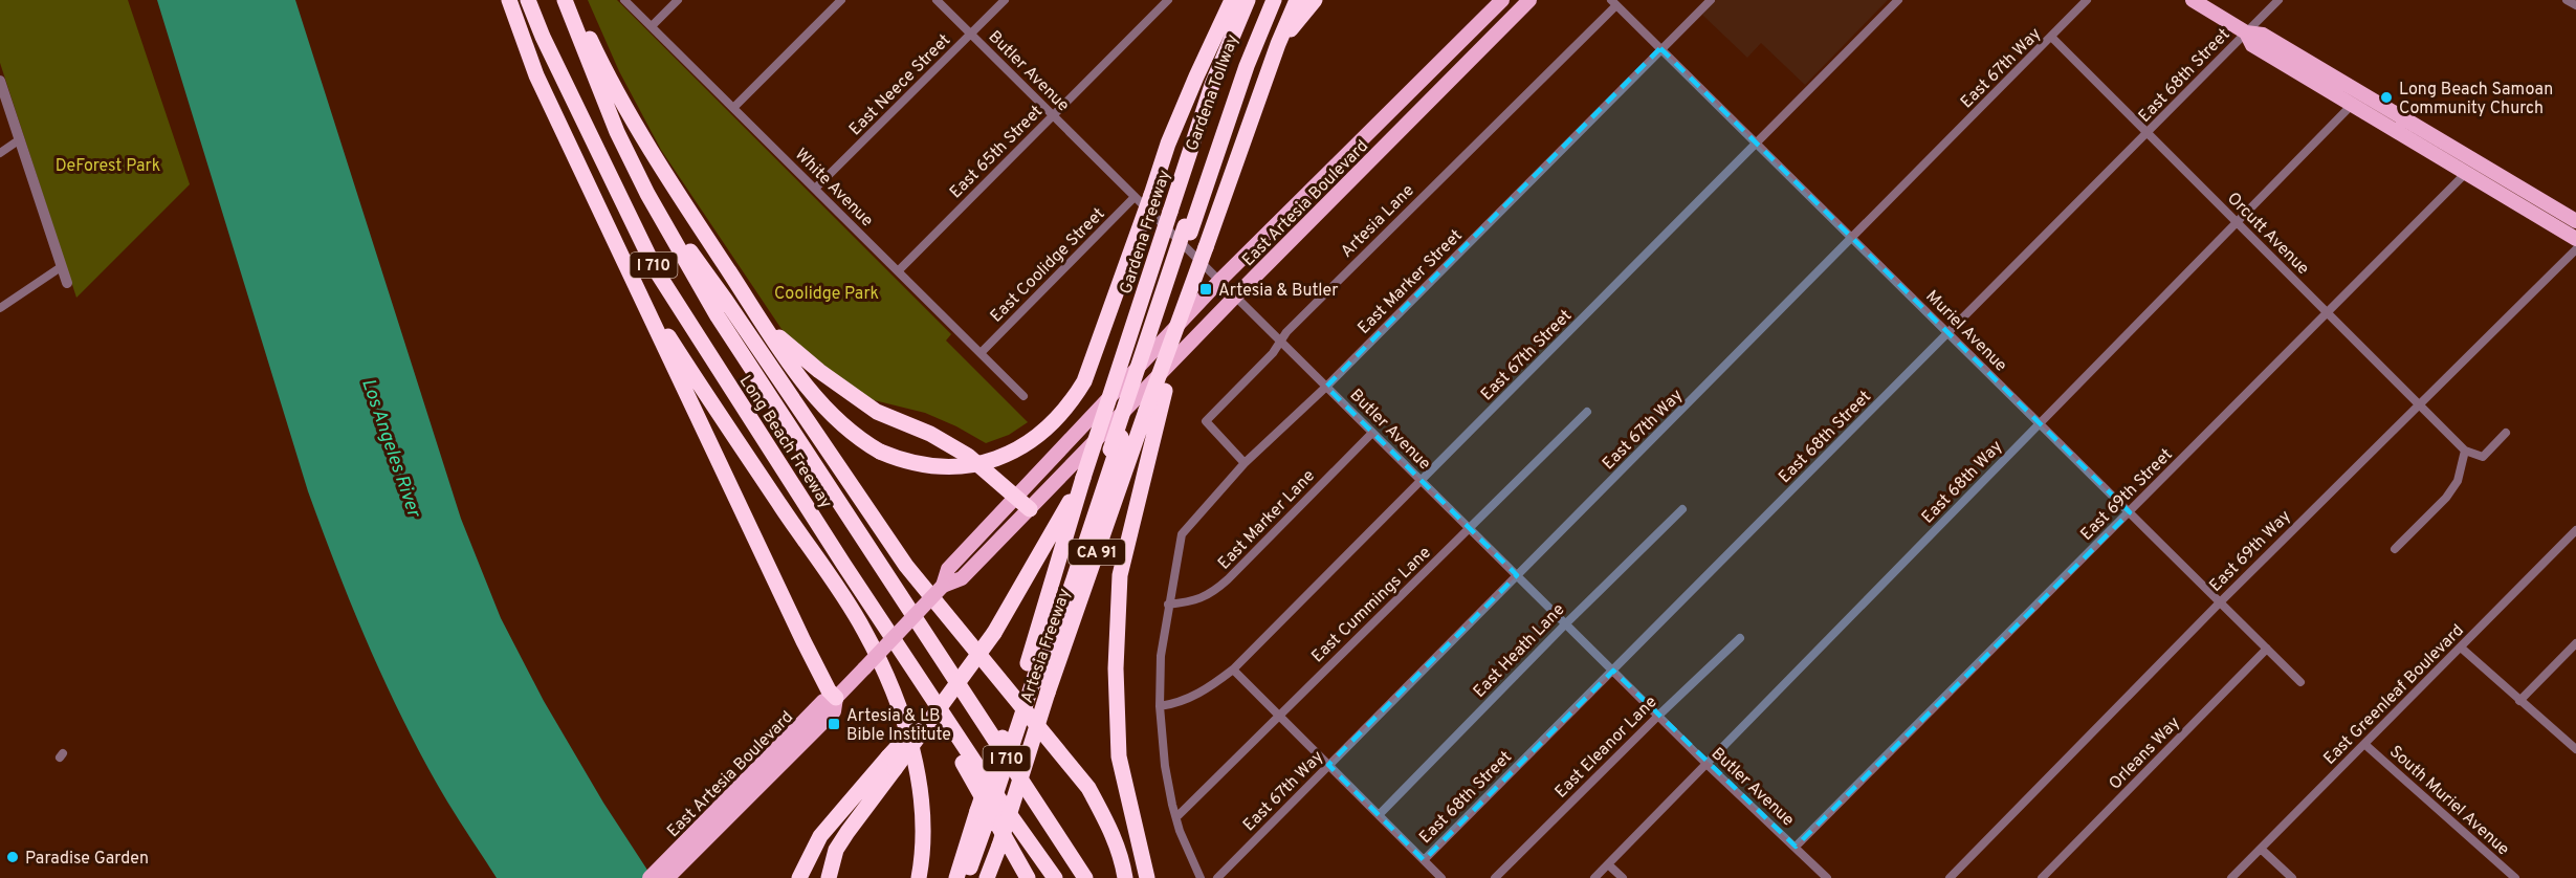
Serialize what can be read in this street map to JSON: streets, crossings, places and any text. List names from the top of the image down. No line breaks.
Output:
{"streets":{"highway":["Gardena Tollway","Gardena Freeway","I 710","Long Beach Freeway","CA 91","Artesia Freeway"],"main road":["East Artesia Boulevard"],"street":["East 67th Way","Butler Avenue","East 68th Street","East Neece Street","East 65th Street","White Avenue","Artesia Lane","Orcutt Avenue","East Coolidge Street","East Marker Street","Muriel Avenue","East 67th Street","East 68th Way","East 69th Street","East Marker Lane","East 69th Way","East Cummings Lane","East Heath Lane","East Greenleaf Boulevard","East Eleanor Lane","Orleans Way","South Muriel Avenue"]},"crossings":[["East 67th Way","Butler Avenue"],["East 67th Way","Orcutt Avenue"],["East 67th Way","Muriel Avenue"],["Butler Avenue","East 68th Street"],["Butler Avenue","East Neece Street"],["Butler Avenue","East 65th Street"],["Butler Avenue","East Artesia Boulevard"],["Butler Avenue","Artesia Lane"],["Butler Avenue","East Coolidge Street"],["Butler Avenue","East Marker Street"],["Butler Avenue","East 67th Street"],["Butler Avenue","East 68th Way"],["Butler Avenue","East 69th Street"],["Butler Avenue","East Marker Lane"],["Butler Avenue","East Cummings Lane"],["Butler Avenue","East Heath Lane"],["Butler Avenue","East Eleanor Lane"],["East 68th Street","Orcutt Avenue"],["East 68th Street","Muriel Avenue"],["East Neece Street","White Avenue"],["Gardena Tollway","Artesia Freeway"],["East 65th Street","White Avenue"],["White Avenue","East Coolidge Street"],["Artesia Lane","East Marker Street"],["Artesia Lane","Muriel Avenue"],["Gardena Freeway","Artesia Freeway"],["Orcutt Avenue","East 68th Way"],["Orcutt Avenue","East 69th Street"],["Orcutt Avenue","East 69th Way"],["East Marker Street","Muriel Avenue"],["East Marker Street","East 67th Street"],["East Marker Street","East Marker Lane"],["East Marker Street","East Cummings Lane"],["Muriel Avenue","East 67th Street"],["Muriel Avenue","East 68th Way"],["Muriel Avenue","East 69th Street"],["Muriel Avenue","East 69th Way"],["Muriel Avenue","Orleans Way"],["CA 91","Artesia Freeway"],["East Greenleaf Boulevard","South Muriel Avenue"]],"water":["Los Angeles River"],"parks":["DeForest Park","Coolidge Park"],"places":{"other":["Long Beach Samoan Community Church","Paradise Garden"],"transit":["Artesia & Butler","Artesia & LB Bible Institute"]}}
